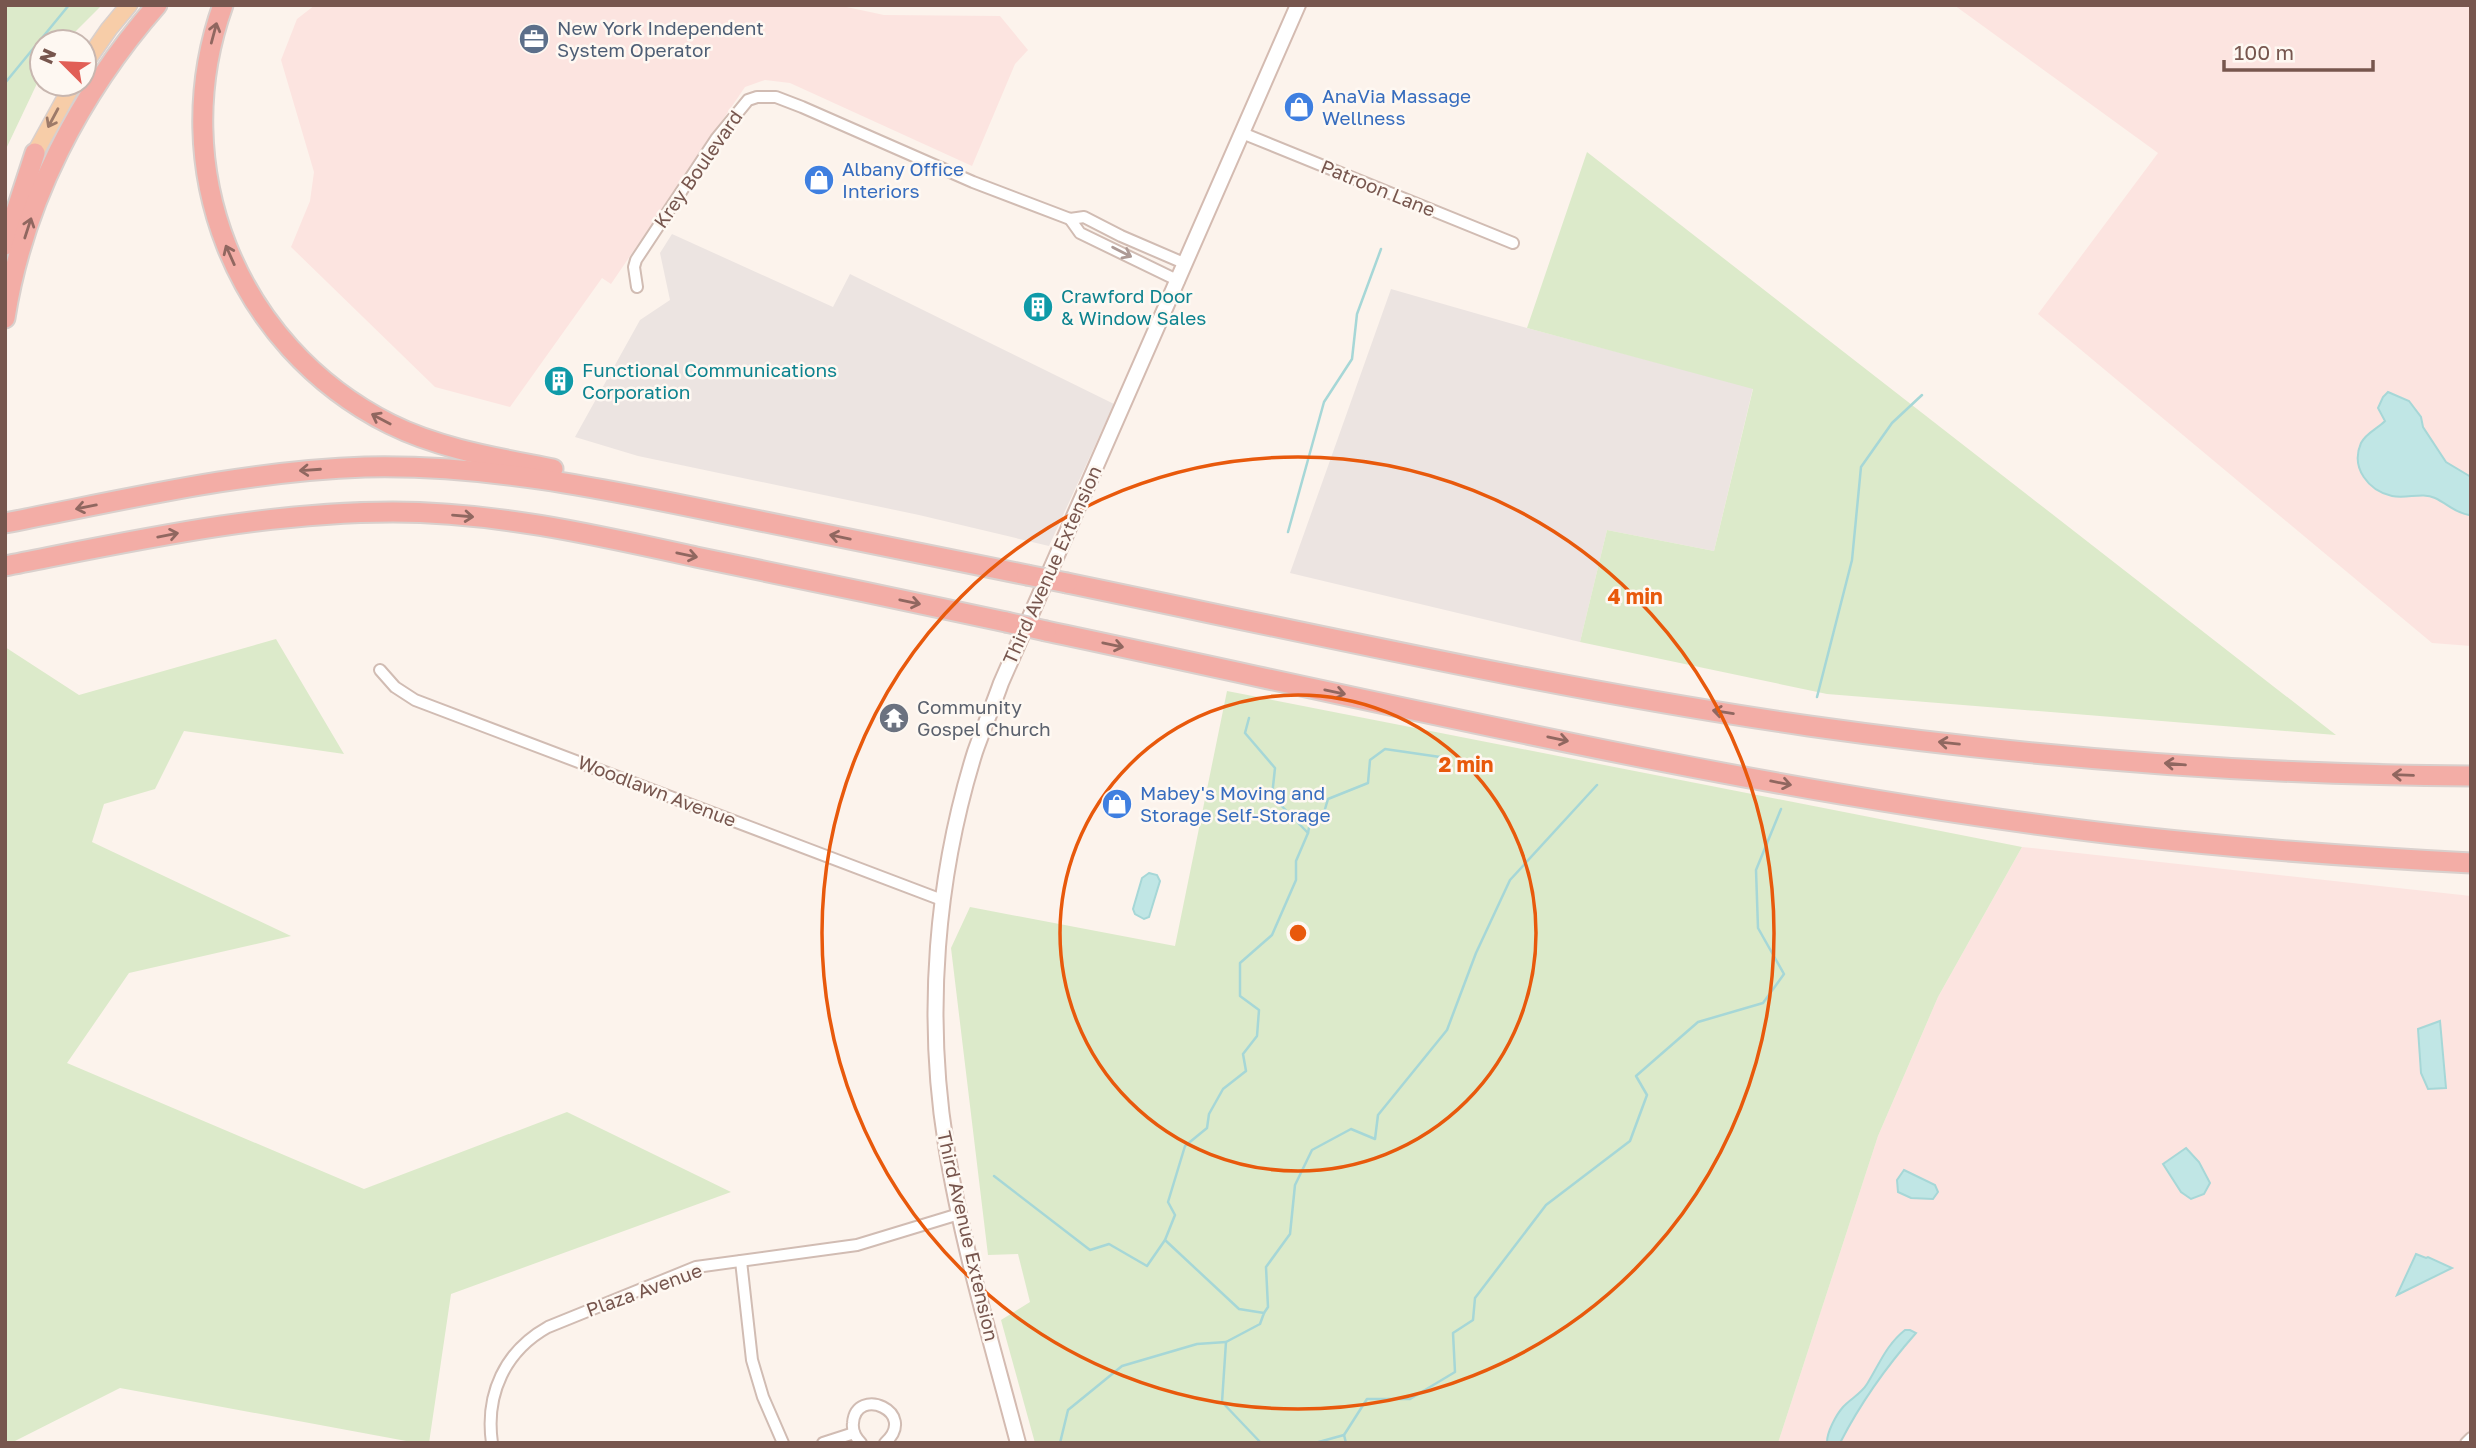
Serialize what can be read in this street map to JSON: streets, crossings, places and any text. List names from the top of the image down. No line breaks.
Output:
{"streets":{"street":["Krey Boulevard","Patroon Lane","Third Avenue Extension","Woodlawn Avenue","Plaza Avenue"]},"crossings":[["Krey Boulevard","Third Avenue Extension"],["Patroon Lane","Third Avenue Extension"],["Third Avenue Extension","Woodlawn Avenue"],["Third Avenue Extension","Plaza Avenue"]],"places":{"office":["New York Independent System Operator"],"shop":["AnaVia Massage Wellness","Albany Office Interiors","Mabey's Moving and Storage Self-Storage"],"building":["Crawford Door & Window Sales","Functional Communications Corporation"],"temple":["Community Gospel Church"]},"scale_bar":"100 m","north":"top left","rings":["4 min","2 min"]}
